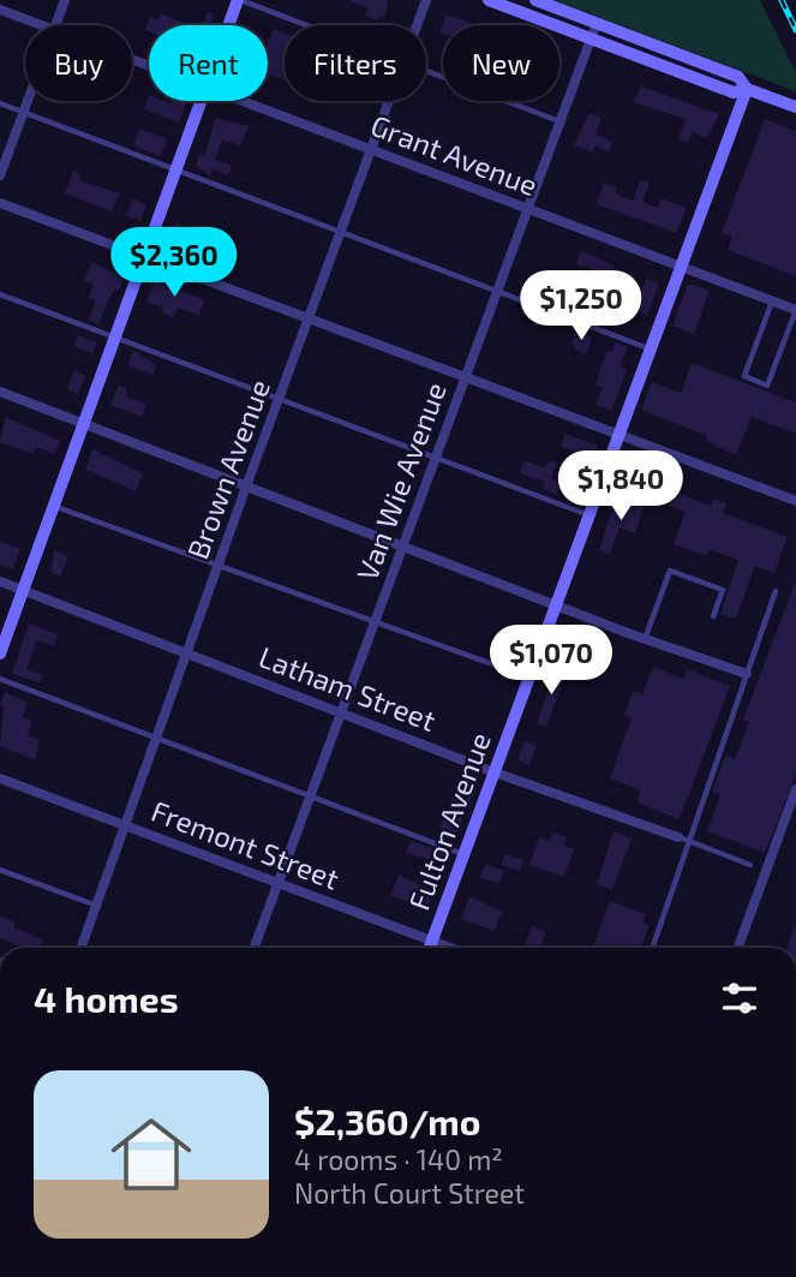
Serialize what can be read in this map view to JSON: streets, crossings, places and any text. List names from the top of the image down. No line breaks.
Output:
{"streets":{"street":["Grant Avenue","Brown Avenue","Van Wie Avenue","Latham Street","Fulton Avenue","Fremont Street"]},"crossings":[["Grant Avenue","Brown Avenue"],["Grant Avenue","Van Wie Avenue"],["Grant Avenue","Fulton Avenue"],["Brown Avenue","Latham Street"],["Brown Avenue","Fremont Street"],["Van Wie Avenue","Latham Street"],["Van Wie Avenue","Fremont Street"],["Latham Street","Fulton Avenue"],["Fulton Avenue","Fremont Street"]],"page":{"chip":["Buy","Rent","Filters","New"],"price":["$2,360","$1,250","$1,840","$1,070"],"heading":"4 homes","list":[{"name":"$2,360/mo","note":"4 rooms · 140 m² · North Court Street"}]}}
